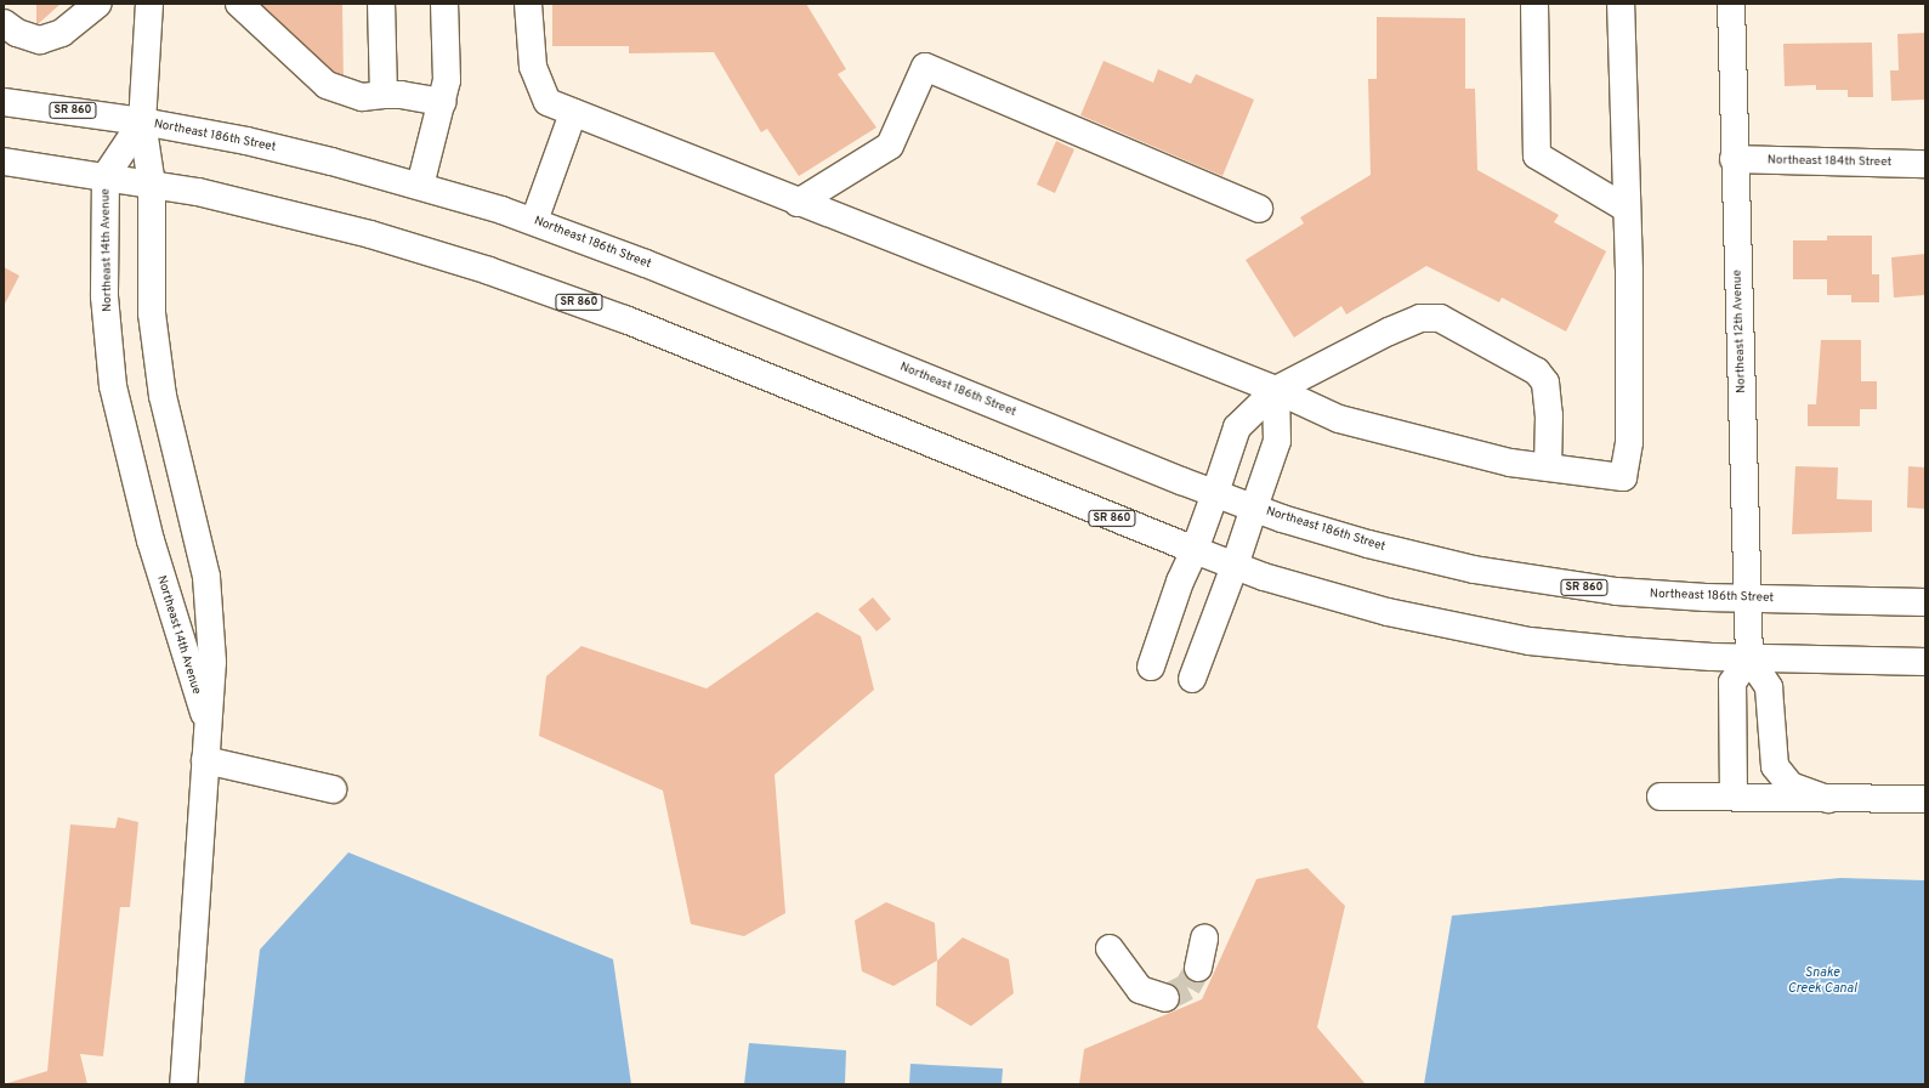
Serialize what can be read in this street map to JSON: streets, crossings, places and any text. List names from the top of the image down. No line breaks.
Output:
{"streets":{"main road":["SR 860","Northeast 186th Street","Northeast 184th Street","Northeast 14th Avenue","Northeast 12th Avenue"]},"crossings":[["SR 860","Northeast 14th Avenue"],["SR 860","Northeast 12th Avenue"],["Northeast 186th Street","Northeast 14th Avenue"],["Northeast 186th Street","Northeast 12th Avenue"],["Northeast 184th Street","Northeast 12th Avenue"]],"water":["Snake Creek Canal"]}
